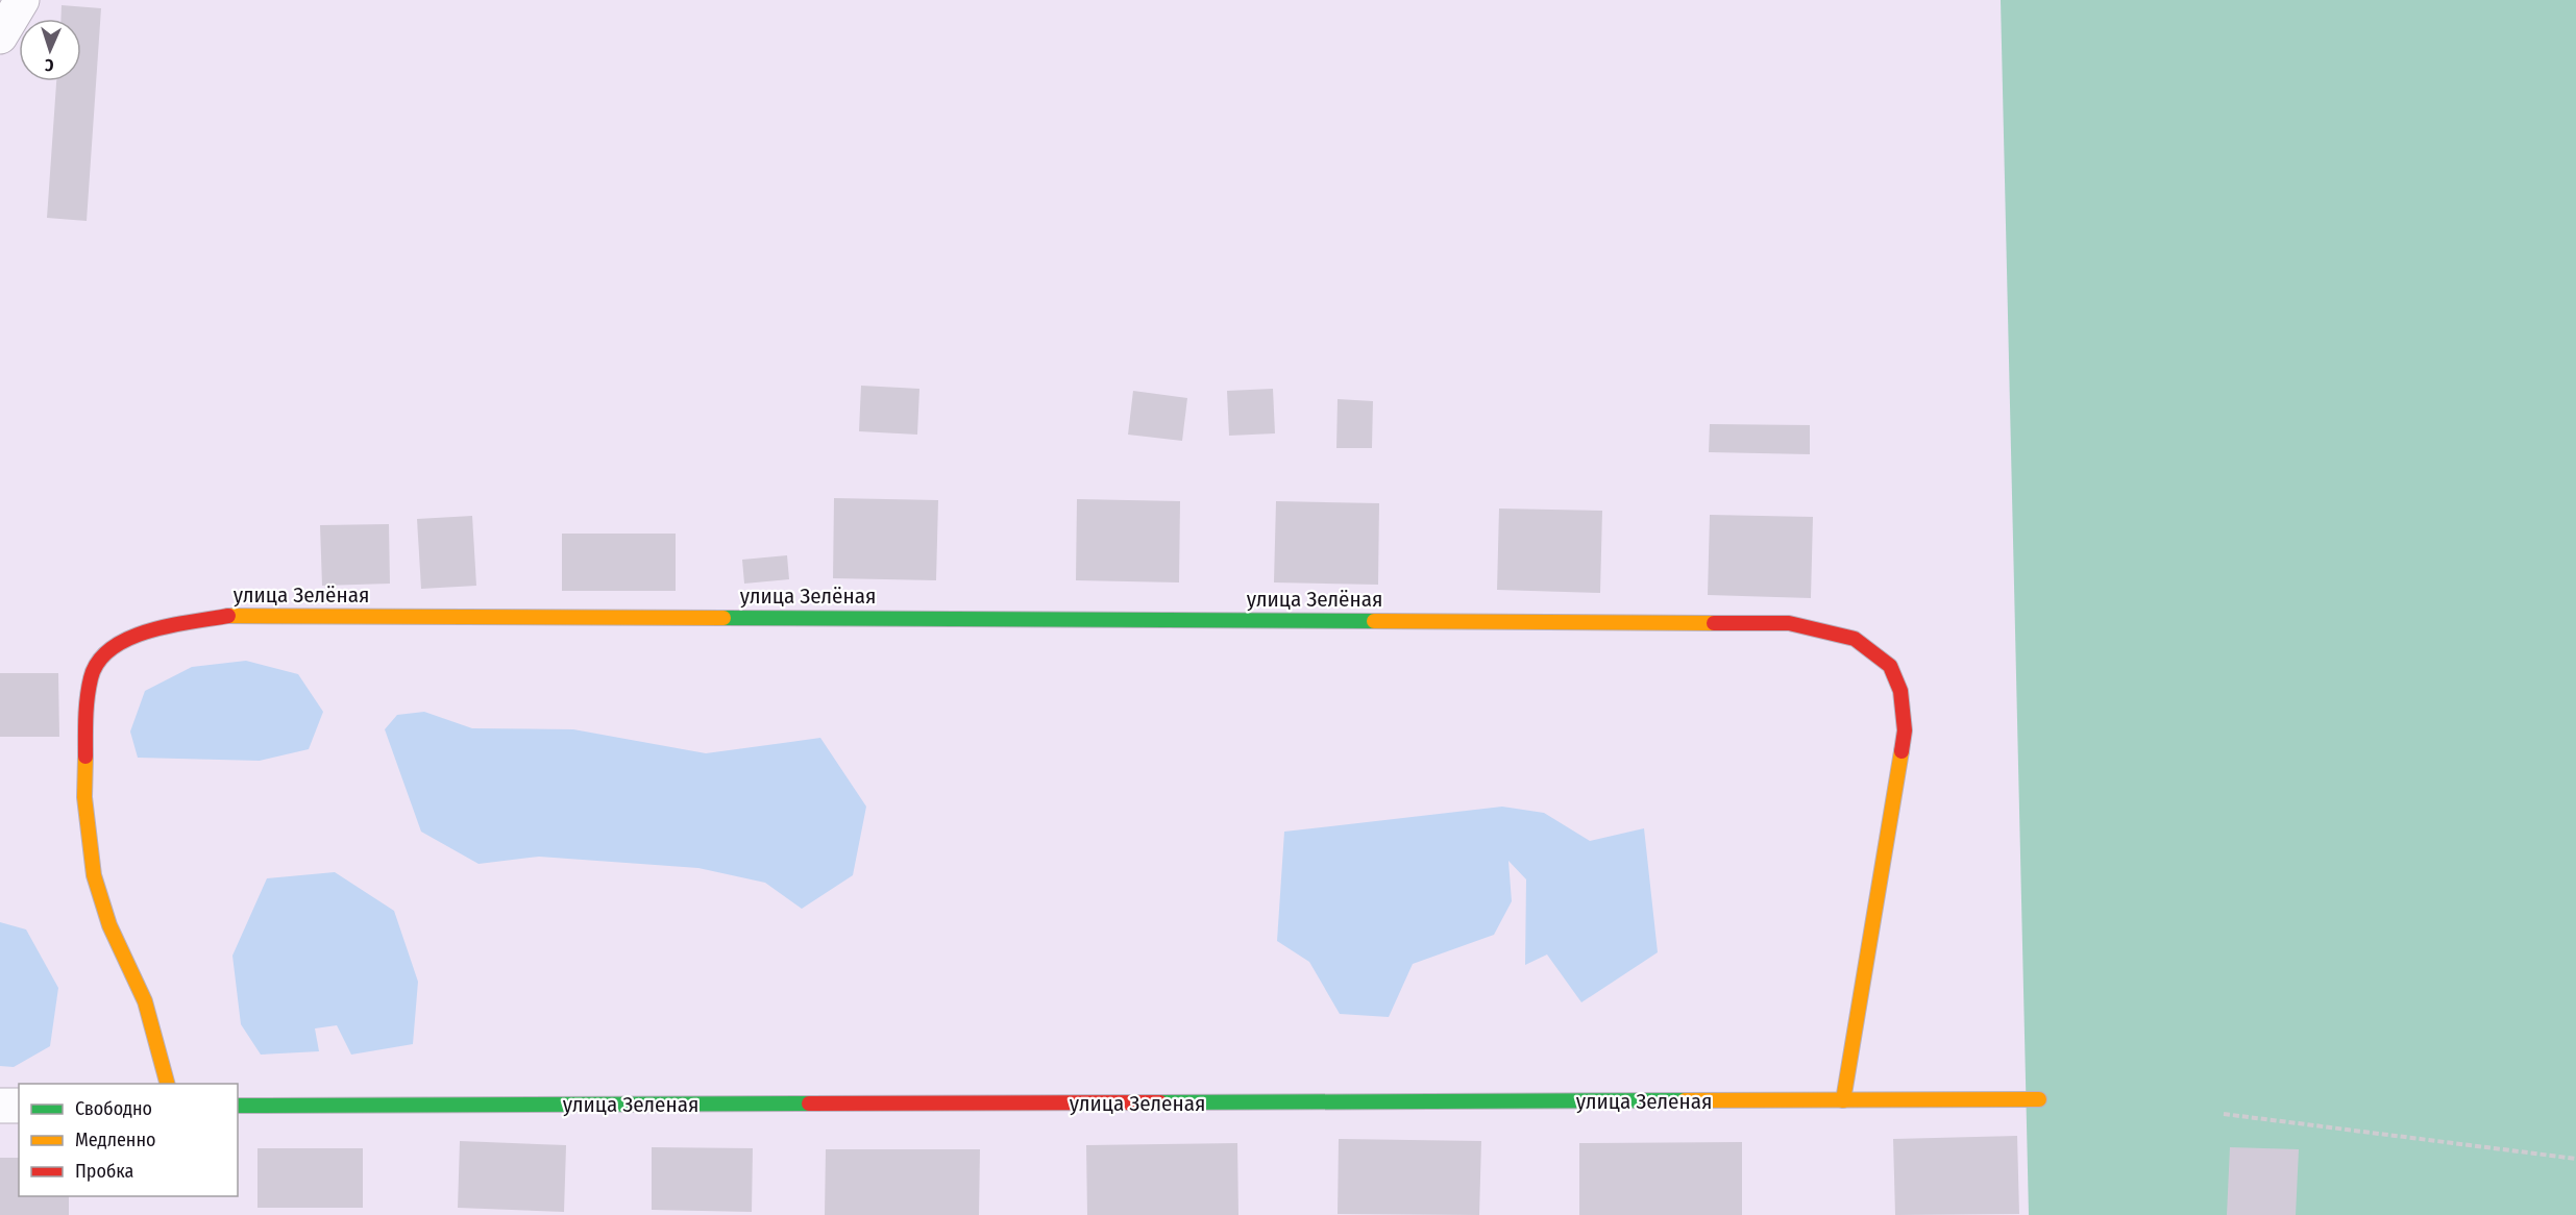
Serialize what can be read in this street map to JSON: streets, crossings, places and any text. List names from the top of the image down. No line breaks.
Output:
{"streets":{"street":["улица Зелёная","улица Зеленая"]},"crossings":[["улица Зелёная","улица Зеленая"]],"legend":["Свободно","Медленно","Пробка"],"north":"bottom"}
